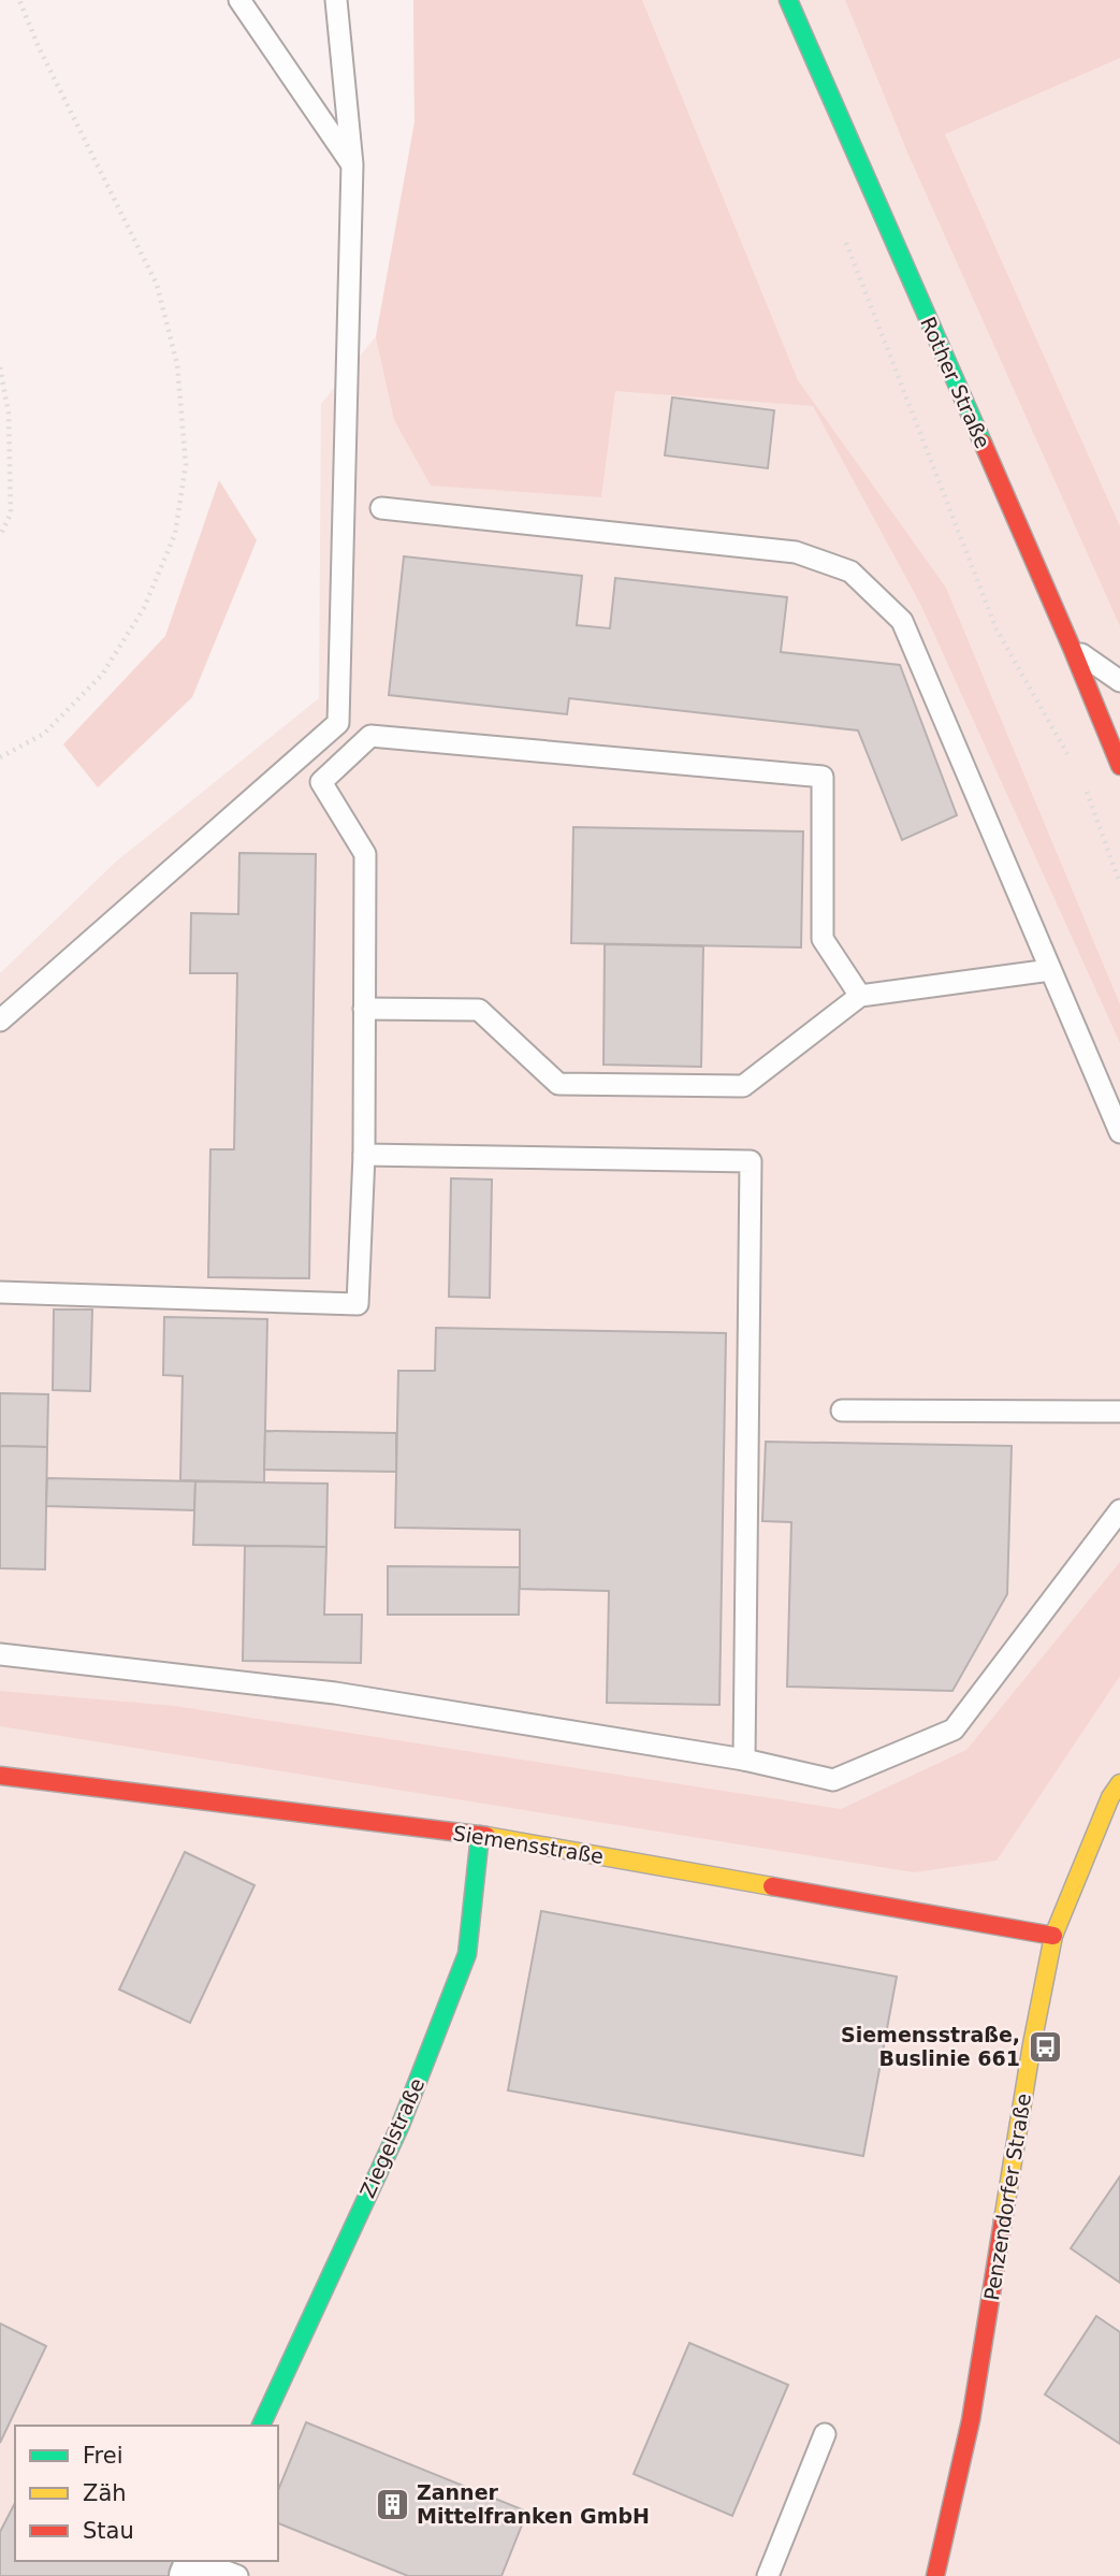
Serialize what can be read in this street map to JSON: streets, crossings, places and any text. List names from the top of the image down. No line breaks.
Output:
{"streets":{"street":["Rother Straße","Siemensstraße","Ziegelstraße","Penzendorfer Straße"]},"crossings":[["Siemensstraße","Ziegelstraße"],["Siemensstraße","Penzendorfer Straße"]],"places":{"bus stop":["Siemensstraße, Buslinie 661"],"building":["Zanner Mittelfranken GmbH"]},"legend":["Frei","Zäh","Stau"]}
